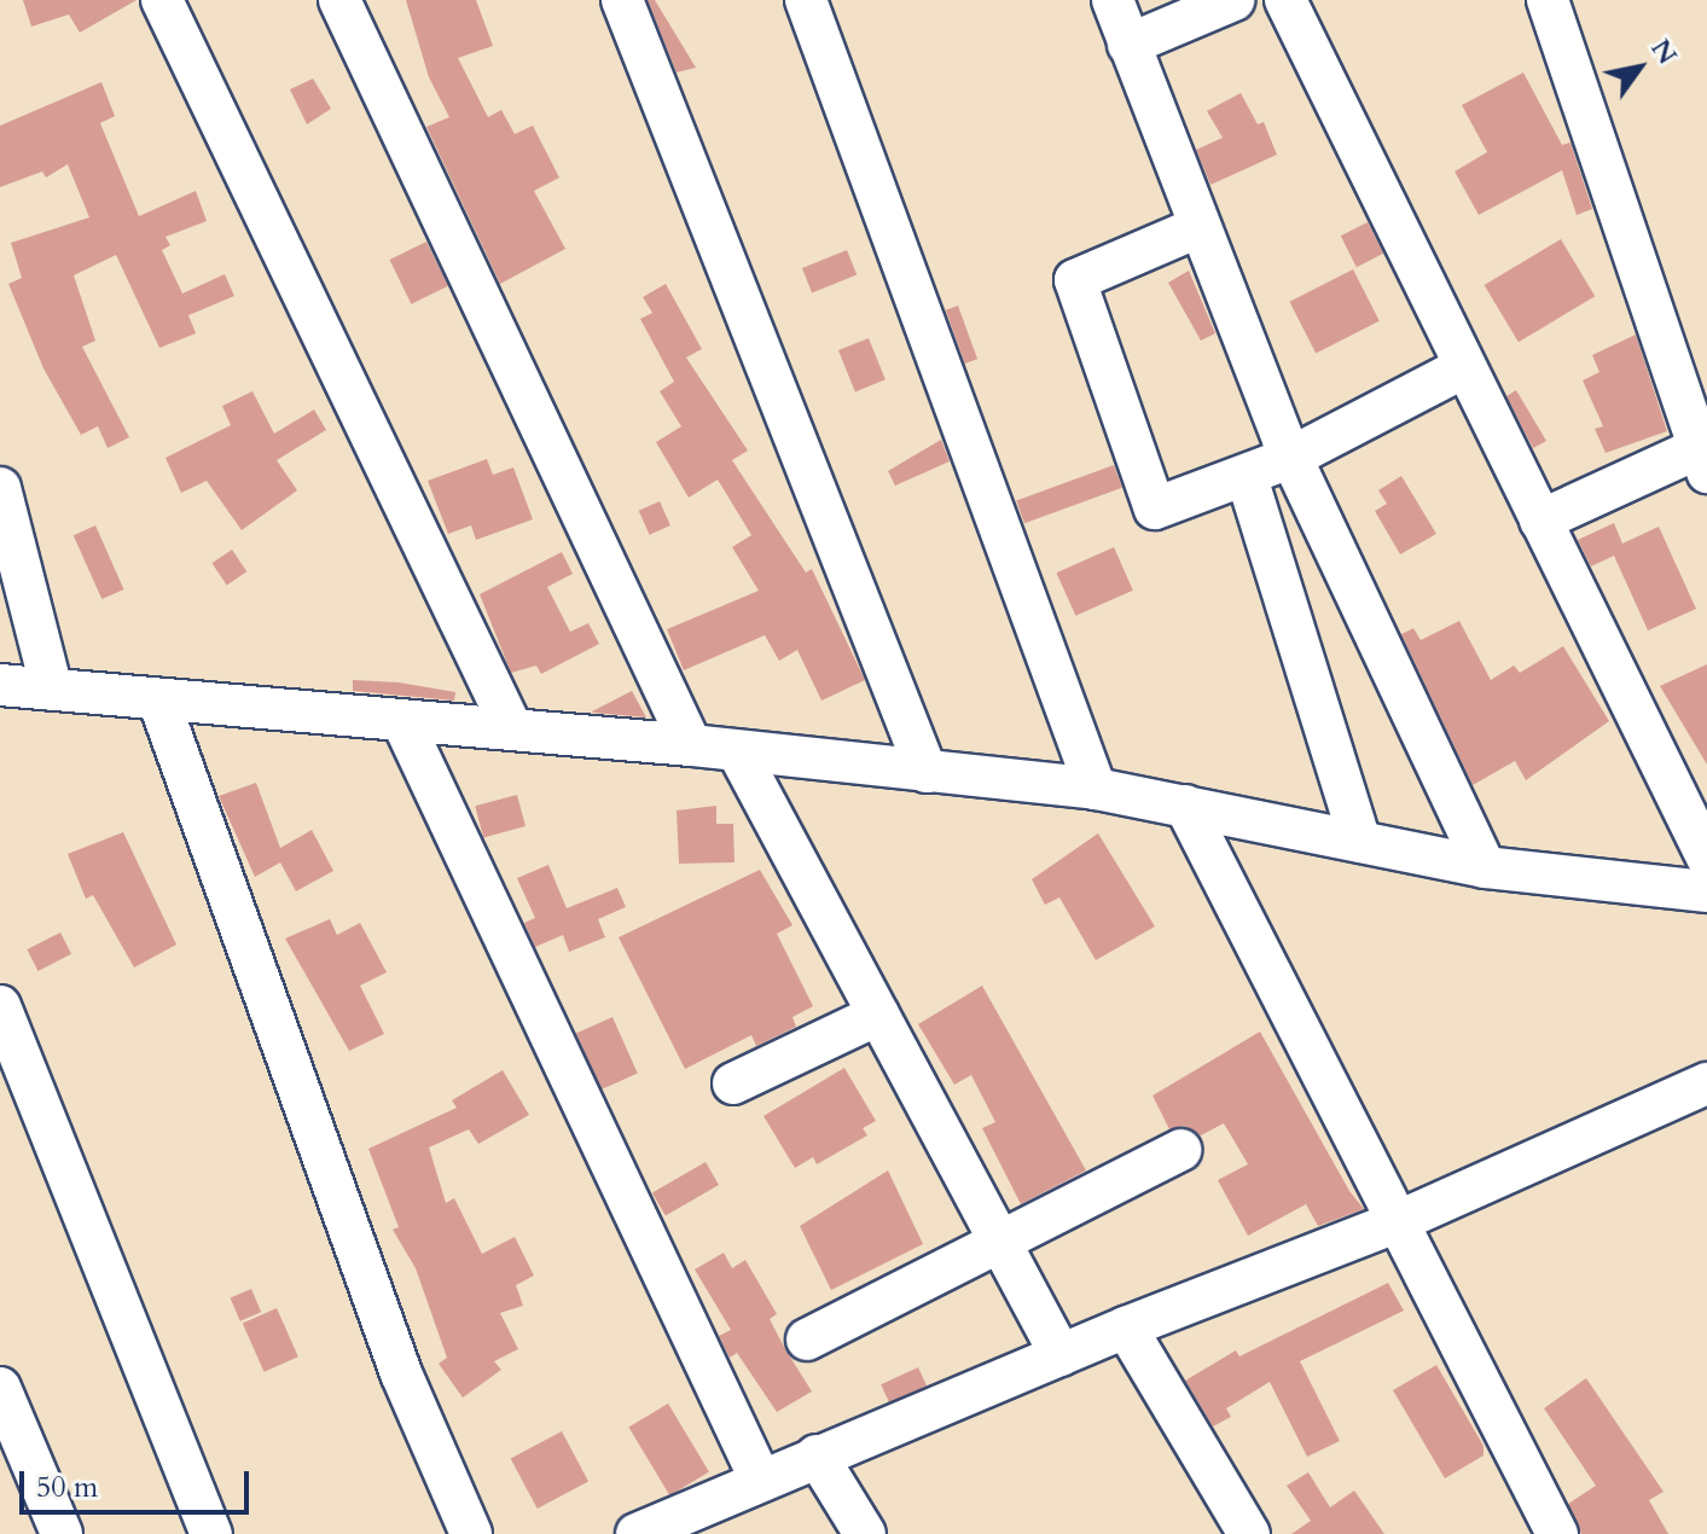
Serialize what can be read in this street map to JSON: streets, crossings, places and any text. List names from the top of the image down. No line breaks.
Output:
{"scale_bar":"50 m","north":"top right"}
